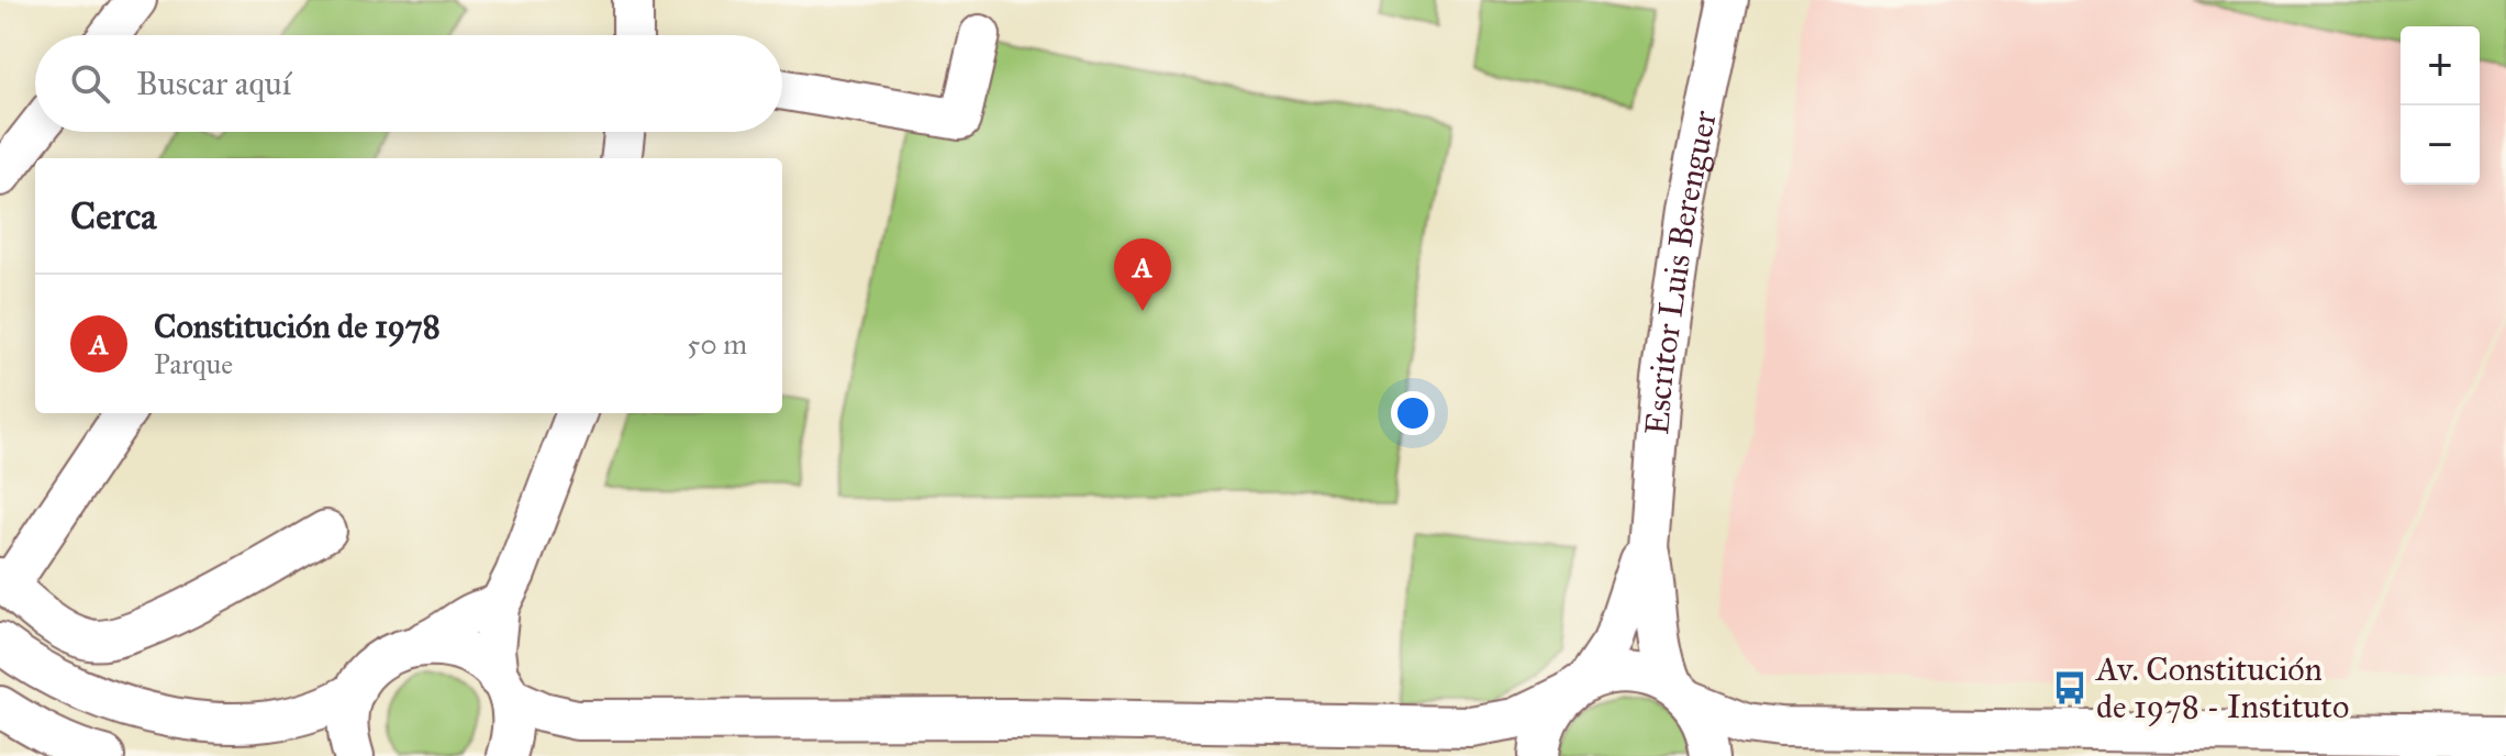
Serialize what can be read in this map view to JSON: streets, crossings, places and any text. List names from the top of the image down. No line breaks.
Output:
{"streets":{"street":["Escritor Luis Berenguer"]},"places":{"bus stop":["Av. Constitución de 1978 - Instituto"]},"page":{"map_buttons":["+","−"],"search":"Buscar aquí","heading":"Cerca","pins":"A","list":[{"mark":"A","name":"Constitución de 1978","note":"Parque","value":"50 m"}]}}
